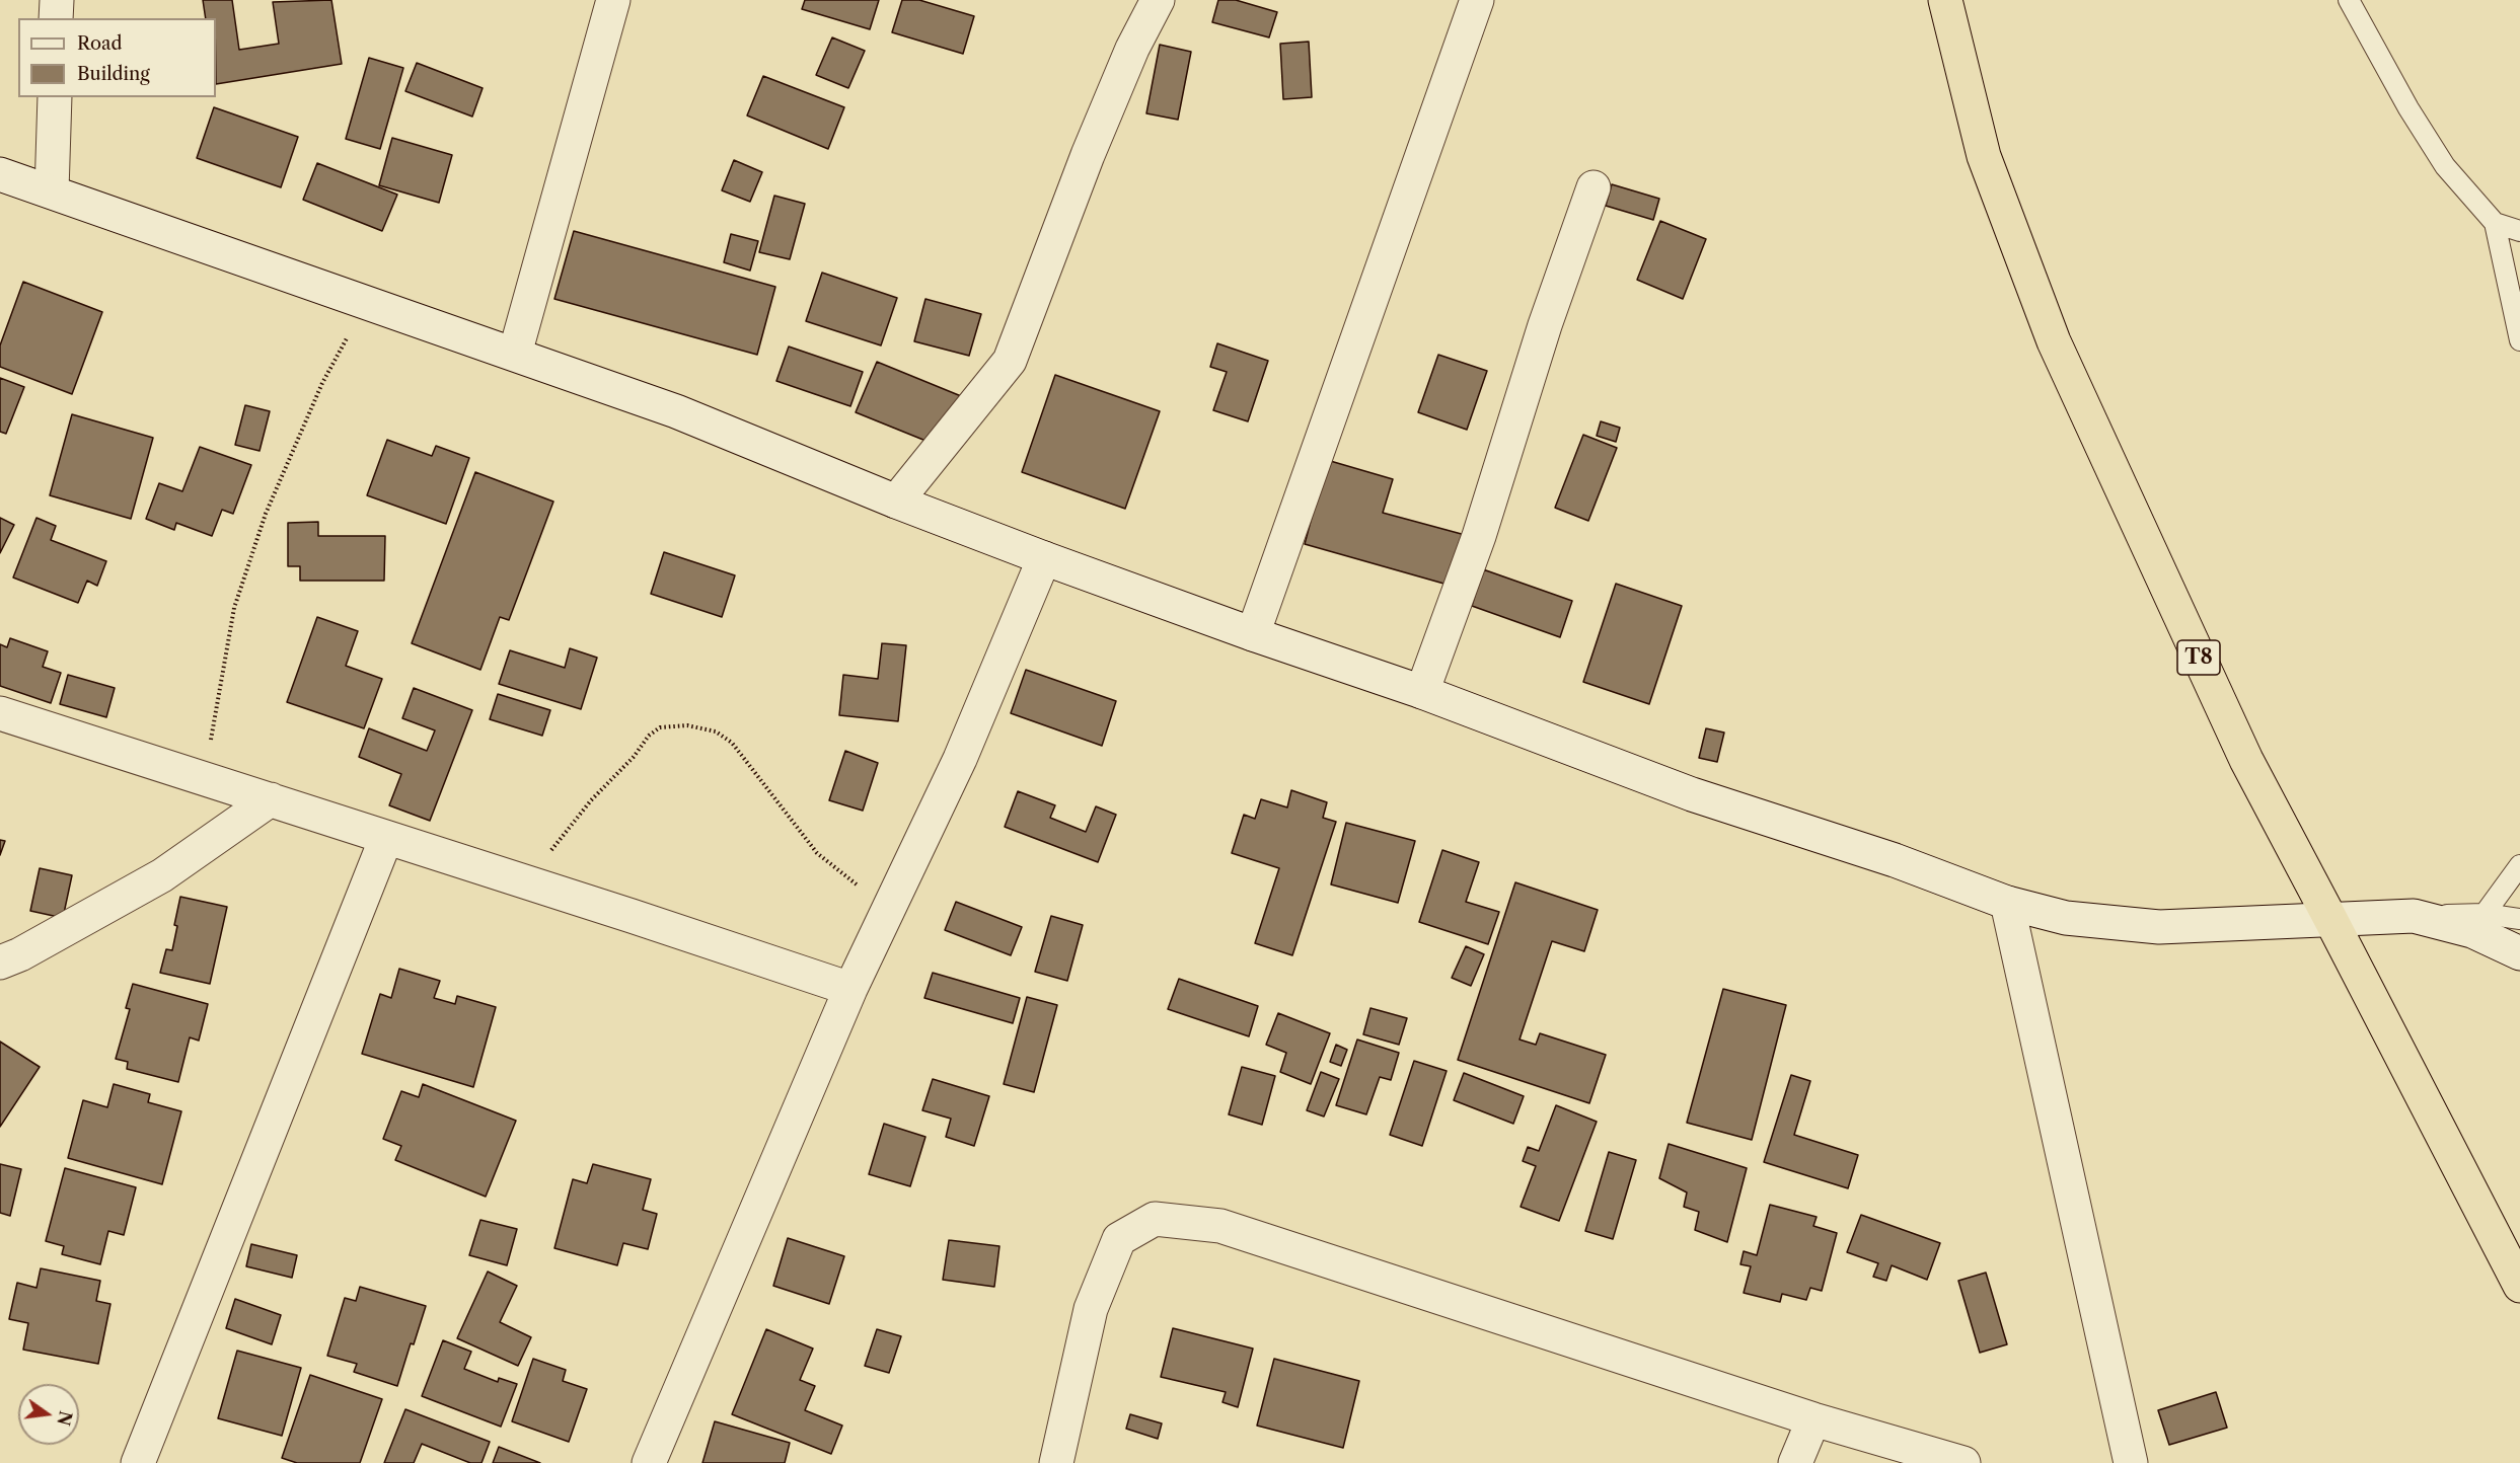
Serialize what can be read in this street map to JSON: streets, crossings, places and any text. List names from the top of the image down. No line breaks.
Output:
{"streets":{"highway":["T8"]},"legend":["Road","Building"],"north":"right"}
